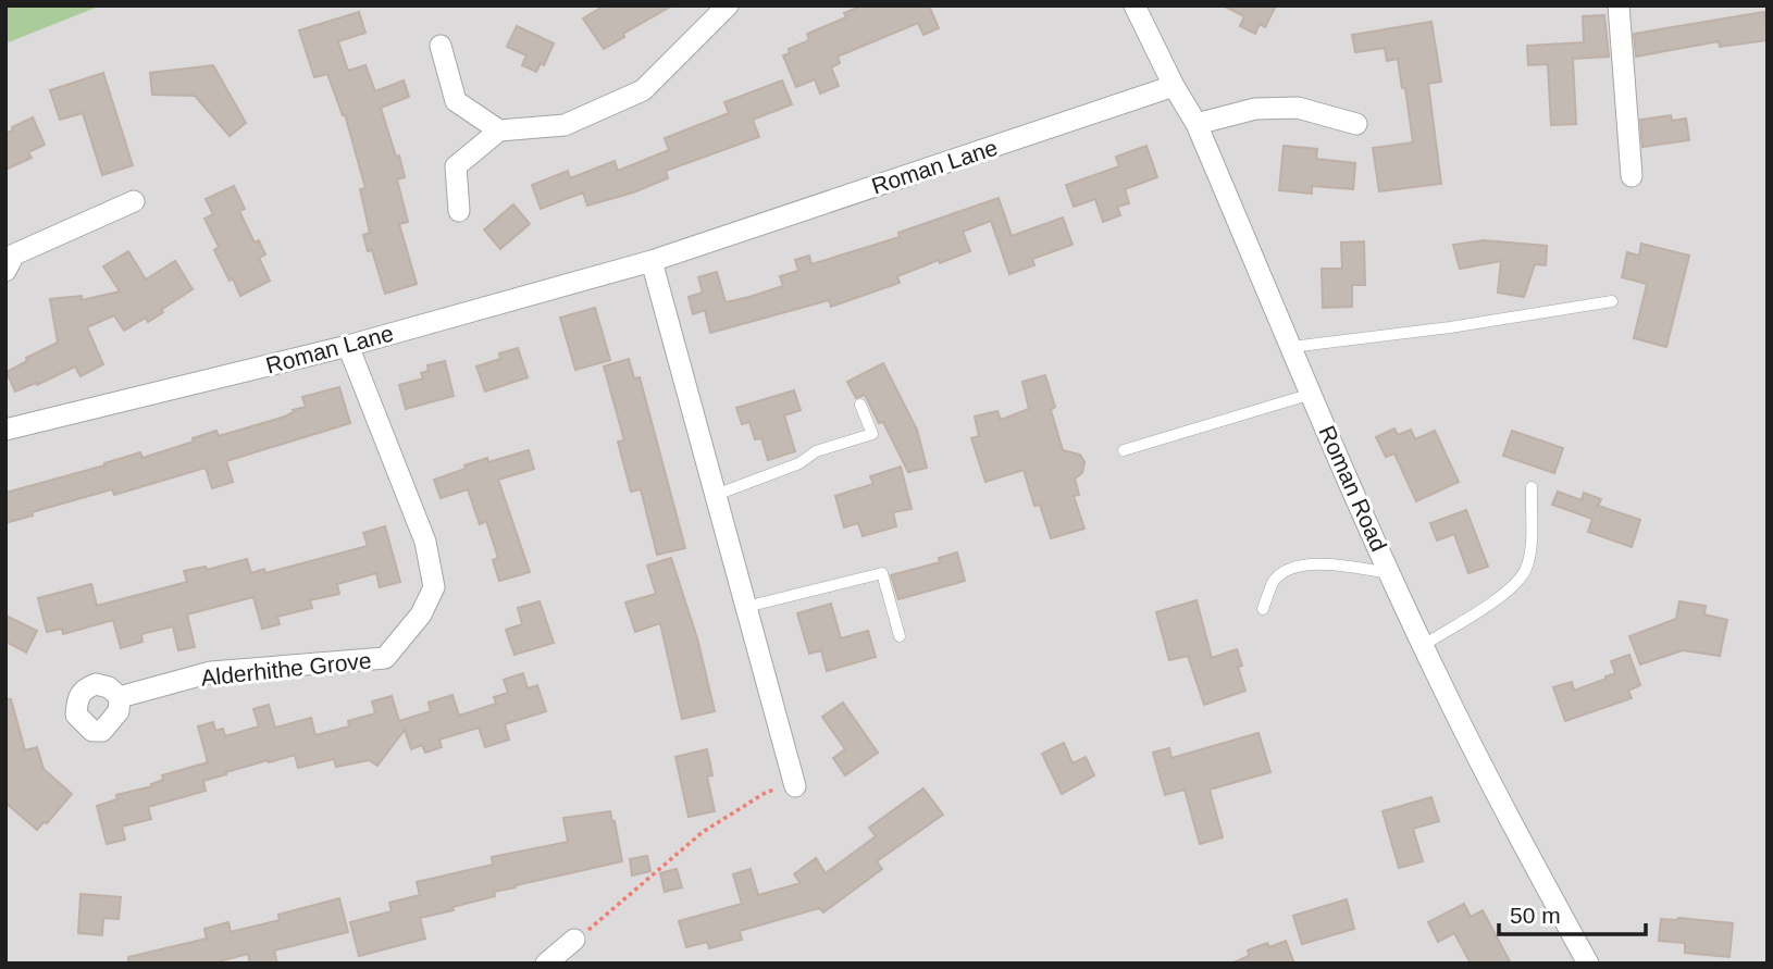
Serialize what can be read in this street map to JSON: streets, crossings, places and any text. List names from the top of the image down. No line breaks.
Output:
{"streets":{"street":["Roman Lane","Roman Road","Alderhithe Grove"]},"crossings":[["Roman Lane","Roman Road"],["Roman Lane","Alderhithe Grove"]],"scale_bar":"50 m"}
